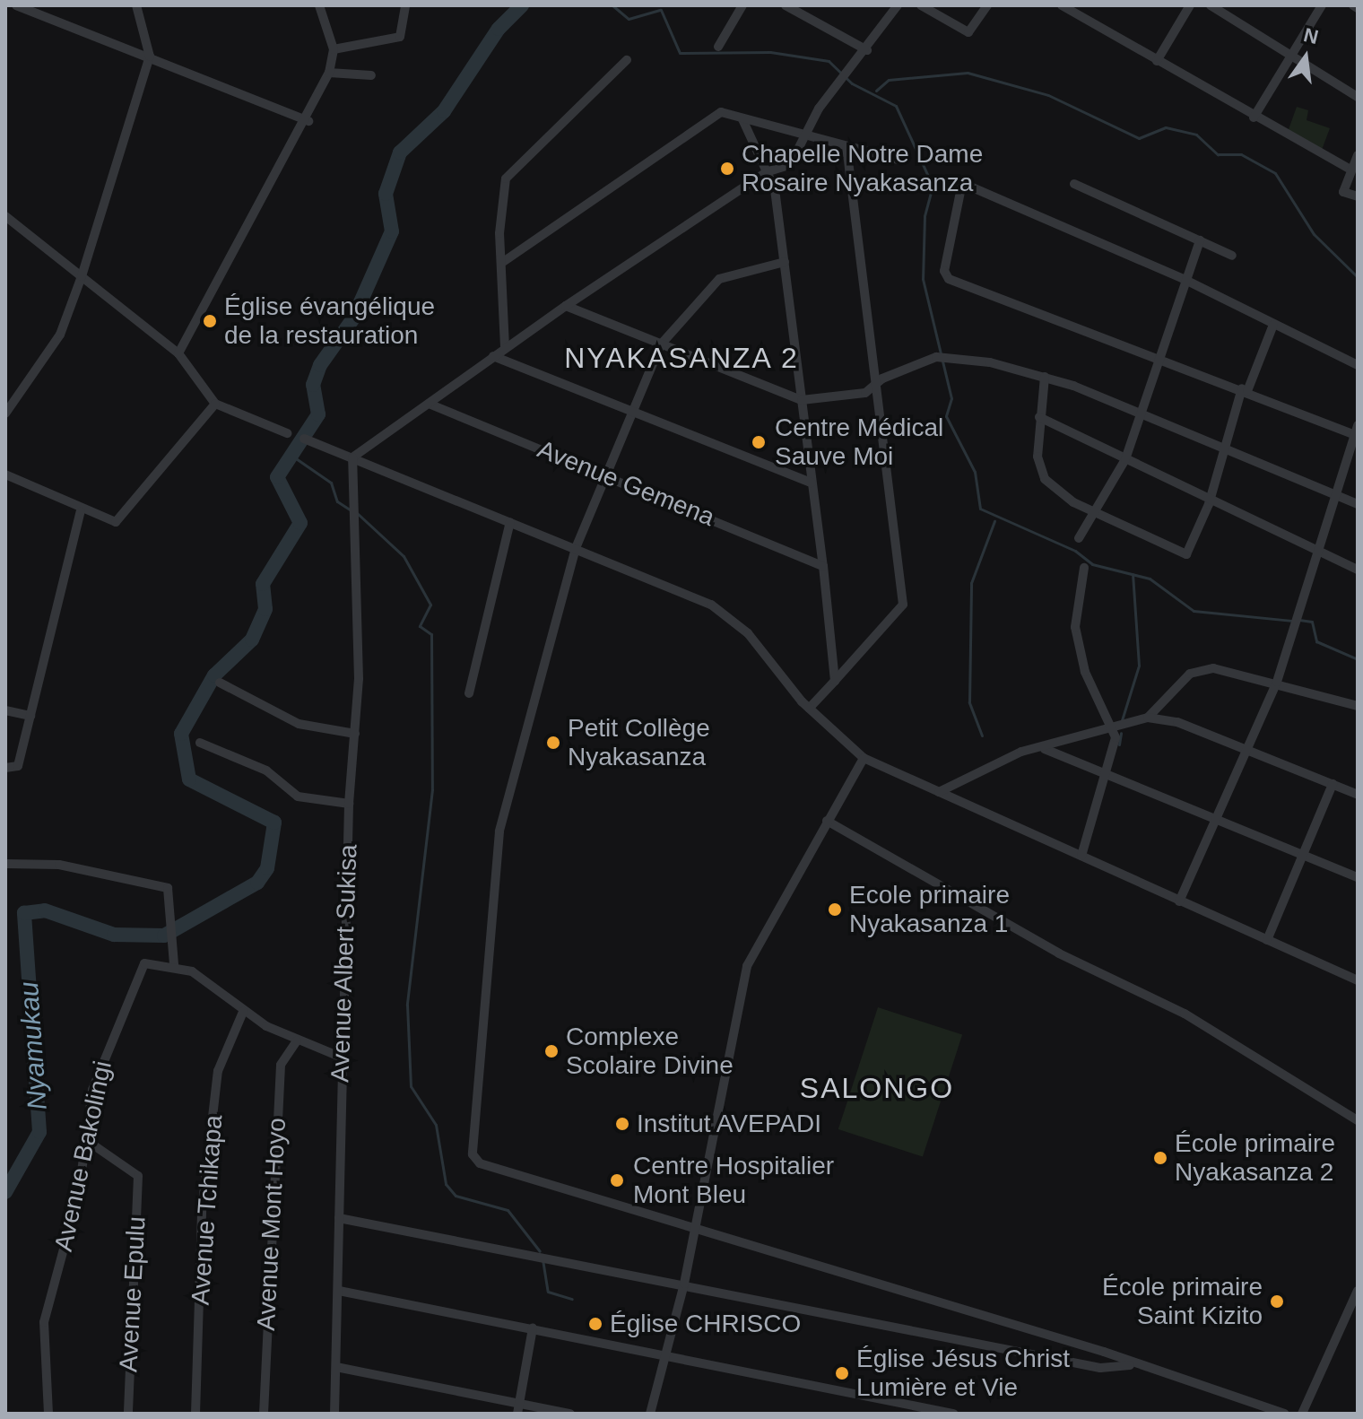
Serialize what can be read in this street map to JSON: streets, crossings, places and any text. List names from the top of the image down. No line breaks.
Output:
{"streets":{"street":["Avenue Gemena","Avenue Albert Sukisa","Avenue Bakolingi","Avenue Tchikapa","Avenue Mont Hoyo","Avenue Epulu"]},"crossings":[["Avenue Bakolingi","Avenue Epulu"]],"districts":["NYAKASANZA 2","SALONGO"],"water":["Nyamukau"],"places":["Chapelle Notre Dame Rosaire Nyakasanza","Église évangélique de la restauration","Centre Médical Sauve Moi","Petit Collège Nyakasanza","Ecole primaire Nyakasanza 1","Complexe Scolaire Divine","Institut AVEPADI","École primaire Nyakasanza 2","Centre Hospitalier Mont Bleu","École primaire Saint Kizito","Église CHRISCO","Église Jésus Christ Lumière et Vie"],"north":"top"}
